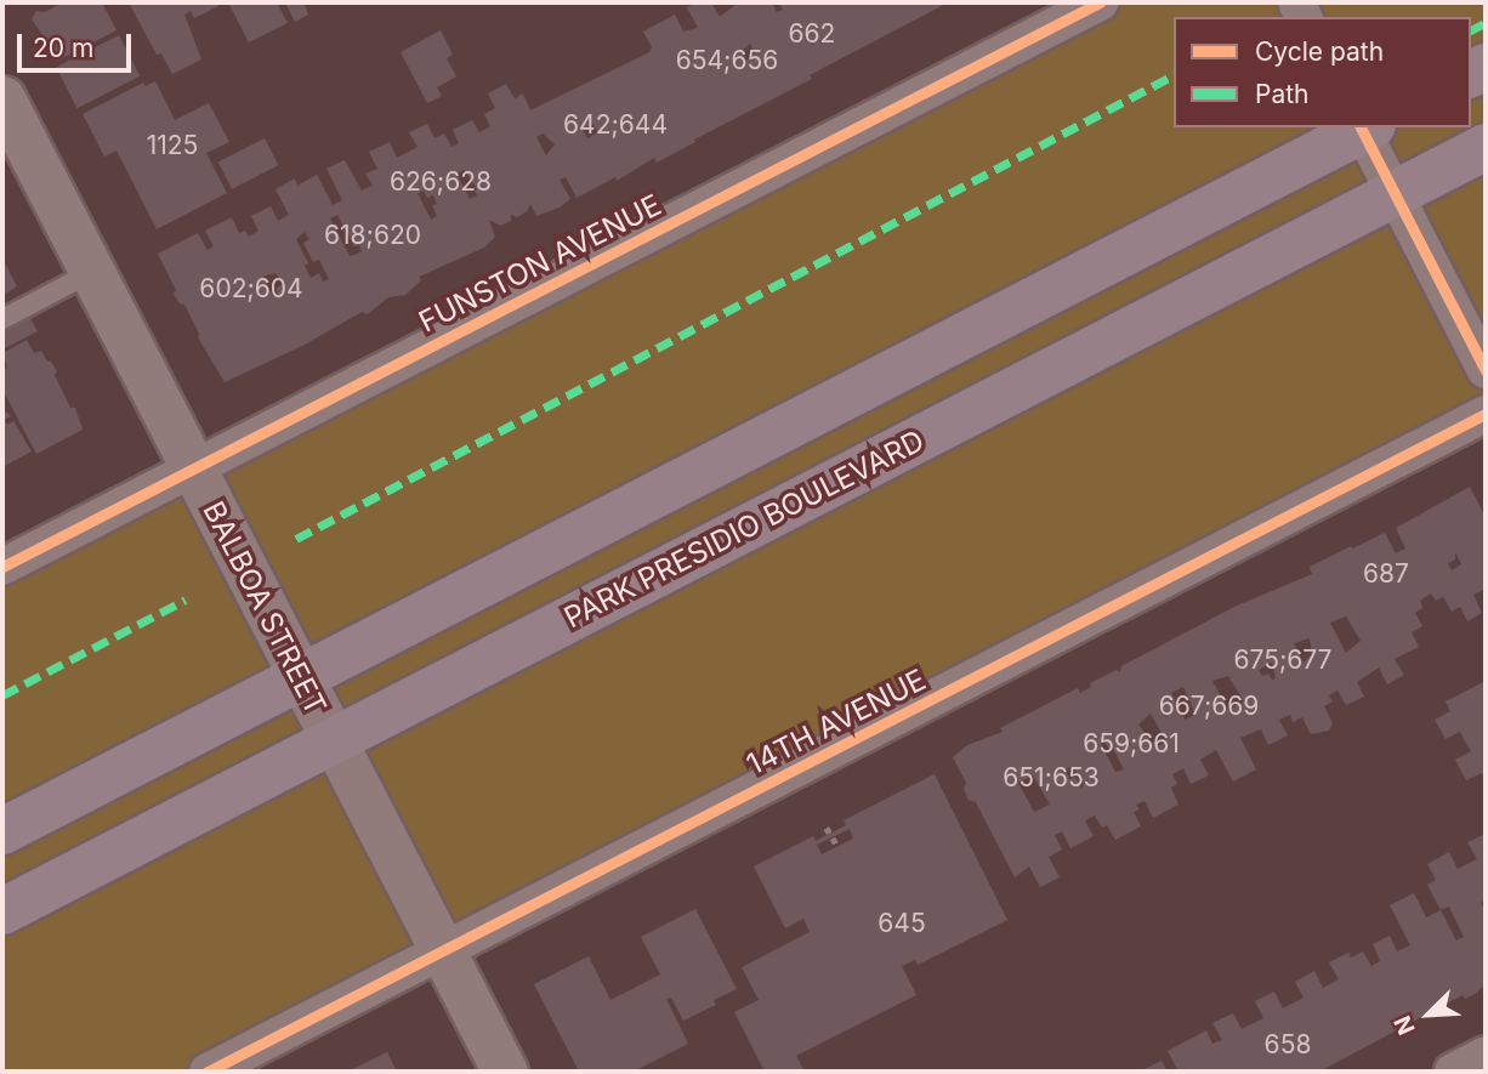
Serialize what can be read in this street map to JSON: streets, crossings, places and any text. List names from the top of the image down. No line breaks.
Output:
{"streets":{"highway":["PARK PRESIDIO BOULEVARD"],"street":["FUNSTON AVENUE","BALBOA STREET","14TH AVENUE"]},"crossings":[["FUNSTON AVENUE","BALBOA STREET"],["PARK PRESIDIO BOULEVARD","BALBOA STREET"],["BALBOA STREET","14TH AVENUE"]],"house_numbers":["662","654;656","642;644","1125","626;628","618;620","602;604","687","675;677","667;669","659;661","651;653","645","658"],"legend":["Cycle path","Path"],"scale_bar":"20 m","north":"bottom left"}
